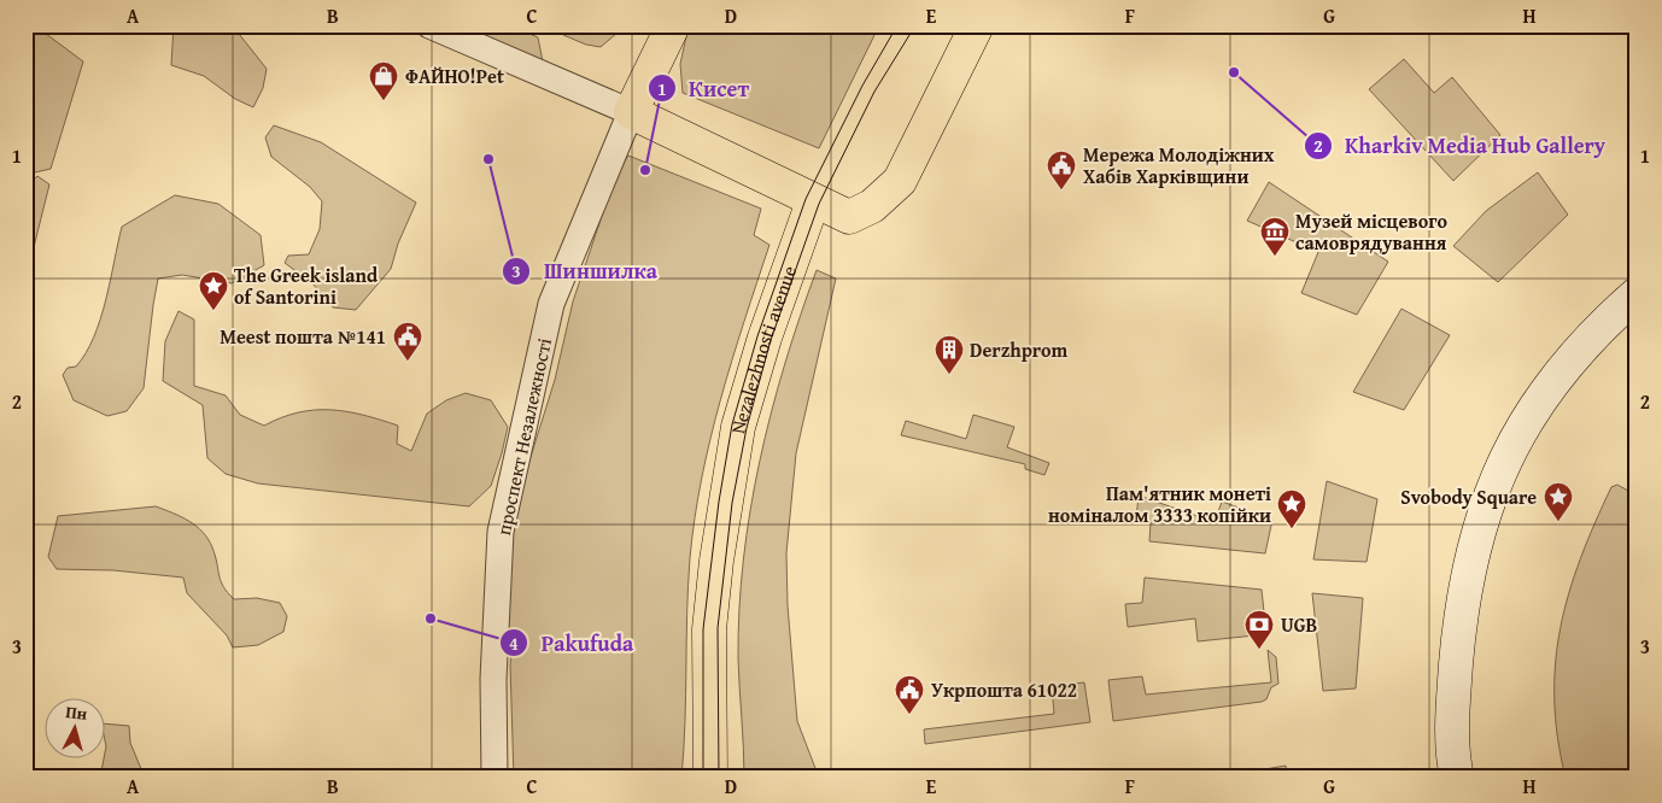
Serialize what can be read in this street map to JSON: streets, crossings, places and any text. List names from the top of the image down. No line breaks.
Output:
{"streets":{"main road":["Nezalezhnosti avenue"],"street":["проспект Незалежності"]},"places":{"other":["Kharkiv Media Hub Gallery","Шиншилка","Кисет","Pakufuda"],"shop":["ФАЙНО!Pet"],"public building":["Мережа Молодіжних Хабів Харківщини","Meest пошта №141","Укрпошта 61022"],"museum":["Музей місцевого самоврядування"],"place":["The Greek island of Santorini","Svobody Square","Пам'ятник монеті номіналом 3333 копійки"],"building":["Derzhprom"],"bank":["UGB"]},"north":"top","grid":{"columns":["A","B","C","D","E","F","G","H"],"rows":["1","2","3"]}}
